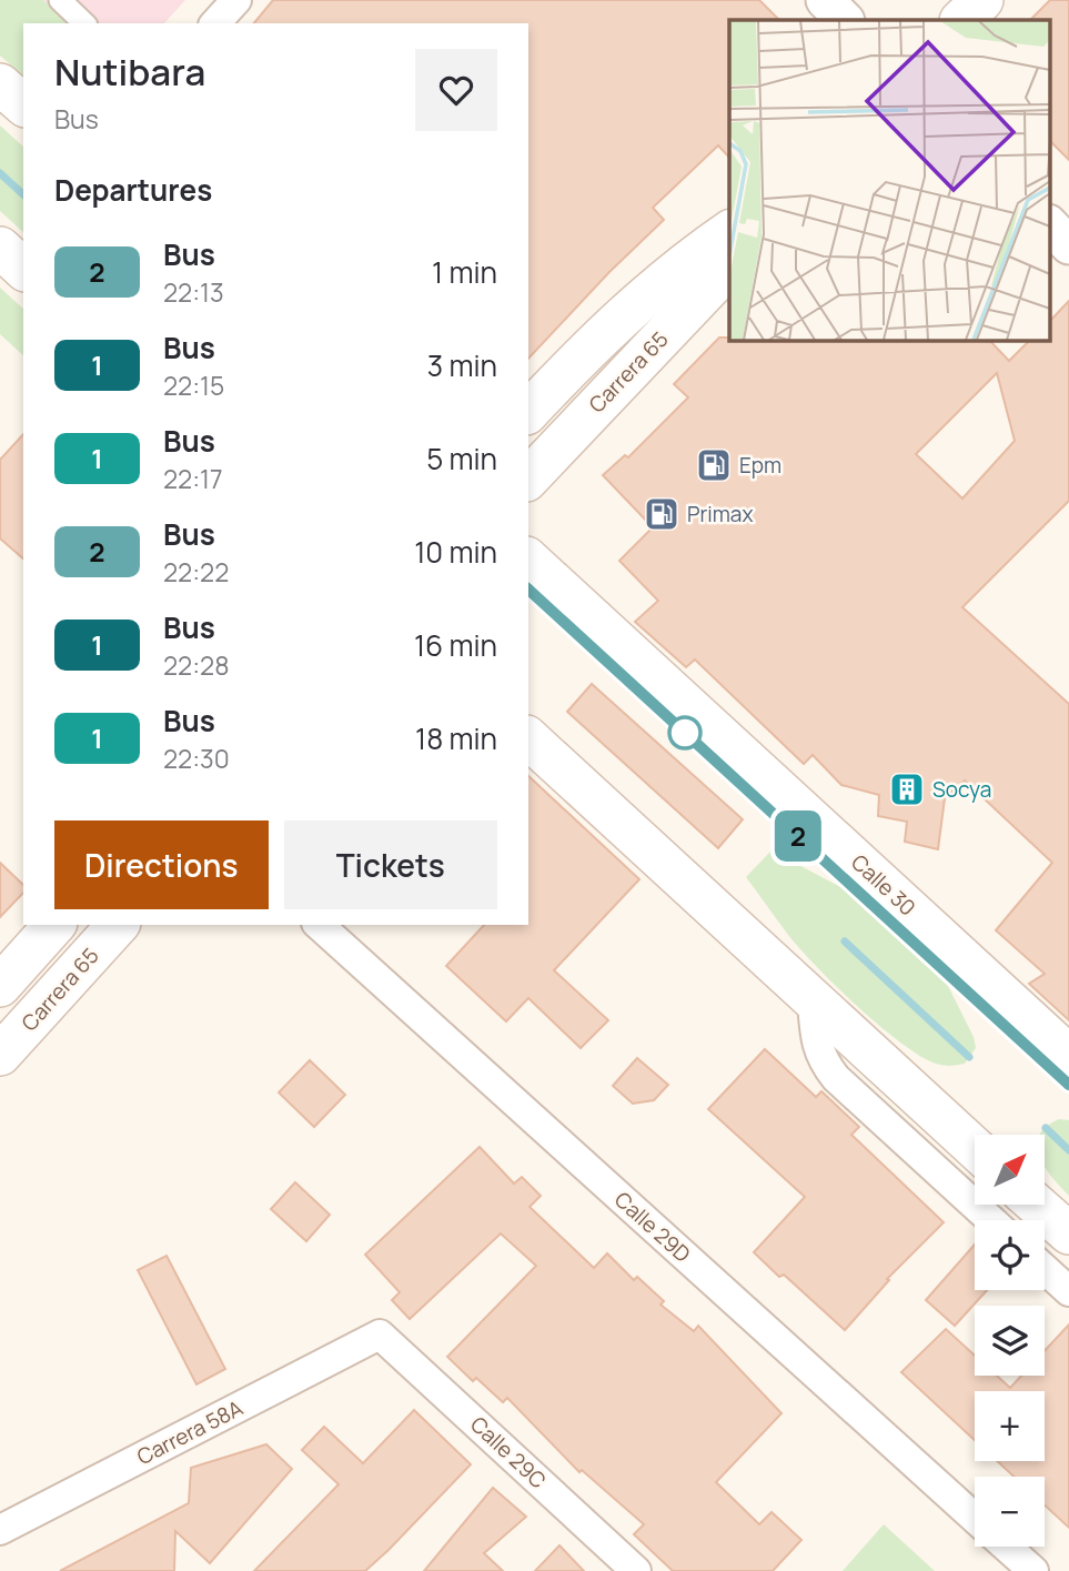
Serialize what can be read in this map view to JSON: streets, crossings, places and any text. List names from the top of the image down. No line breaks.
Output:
{"streets":{"main road":["Carrera 65","Calle 30"],"street":["Calle 29D","Carrera 58A","Calle 29C"]},"crossings":[["Carrera 58A","Calle 29C"]],"places":{"fuel station":["Epm","Primax"],"building":["Socya"]},"lines":["bus line 2"],"north":"top right","page":{"on_map":"2","heading":[["Nutibara","Bus"],"Departures"],"list":[{"mark":"2","name":"Bus","note":"22:13","value":"1 min"},{"mark":"1","name":"Bus","note":"22:15","value":"3 min"},{"mark":"1","name":"Bus","note":"22:17","value":"5 min"},{"mark":"2","name":"Bus","note":"22:22","value":"10 min"},{"mark":"1","name":"Bus","note":"22:28","value":"16 min"},{"mark":"1","name":"Bus","note":"22:30","value":"18 min"}],"buttons":["Directions","Tickets"],"map_buttons":["+","−"]}}
